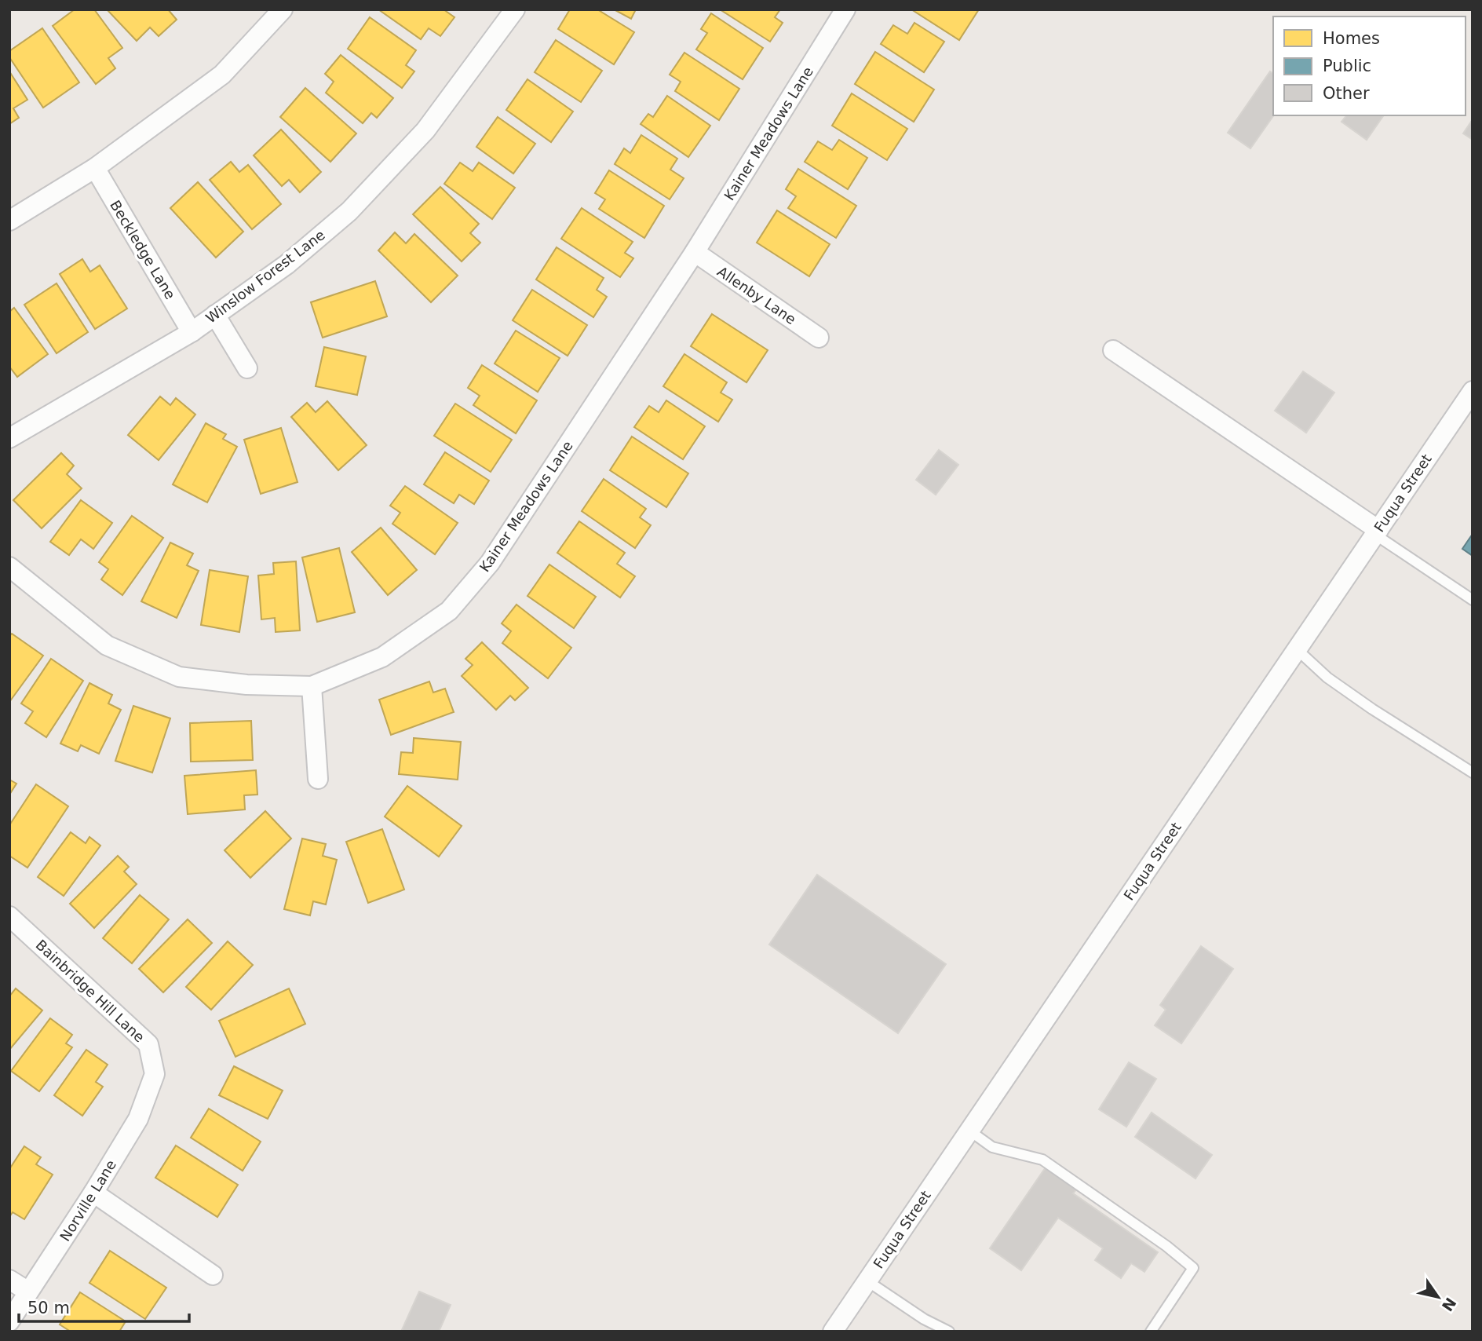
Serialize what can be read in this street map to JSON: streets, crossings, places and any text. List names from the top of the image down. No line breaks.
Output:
{"streets":{"street":["Kainer Meadows Lane","Beckledge Lane","Winslow Forest Lane","Allenby Lane","Fuqua Street","Bainbridge Hill Lane","Norville Lane"]},"crossings":[["Kainer Meadows Lane","Allenby Lane"],["Beckledge Lane","Winslow Forest Lane"],["Bainbridge Hill Lane","Norville Lane"]],"legend":["Homes","Public","Other"],"scale_bar":"50 m","north":"bottom right"}
